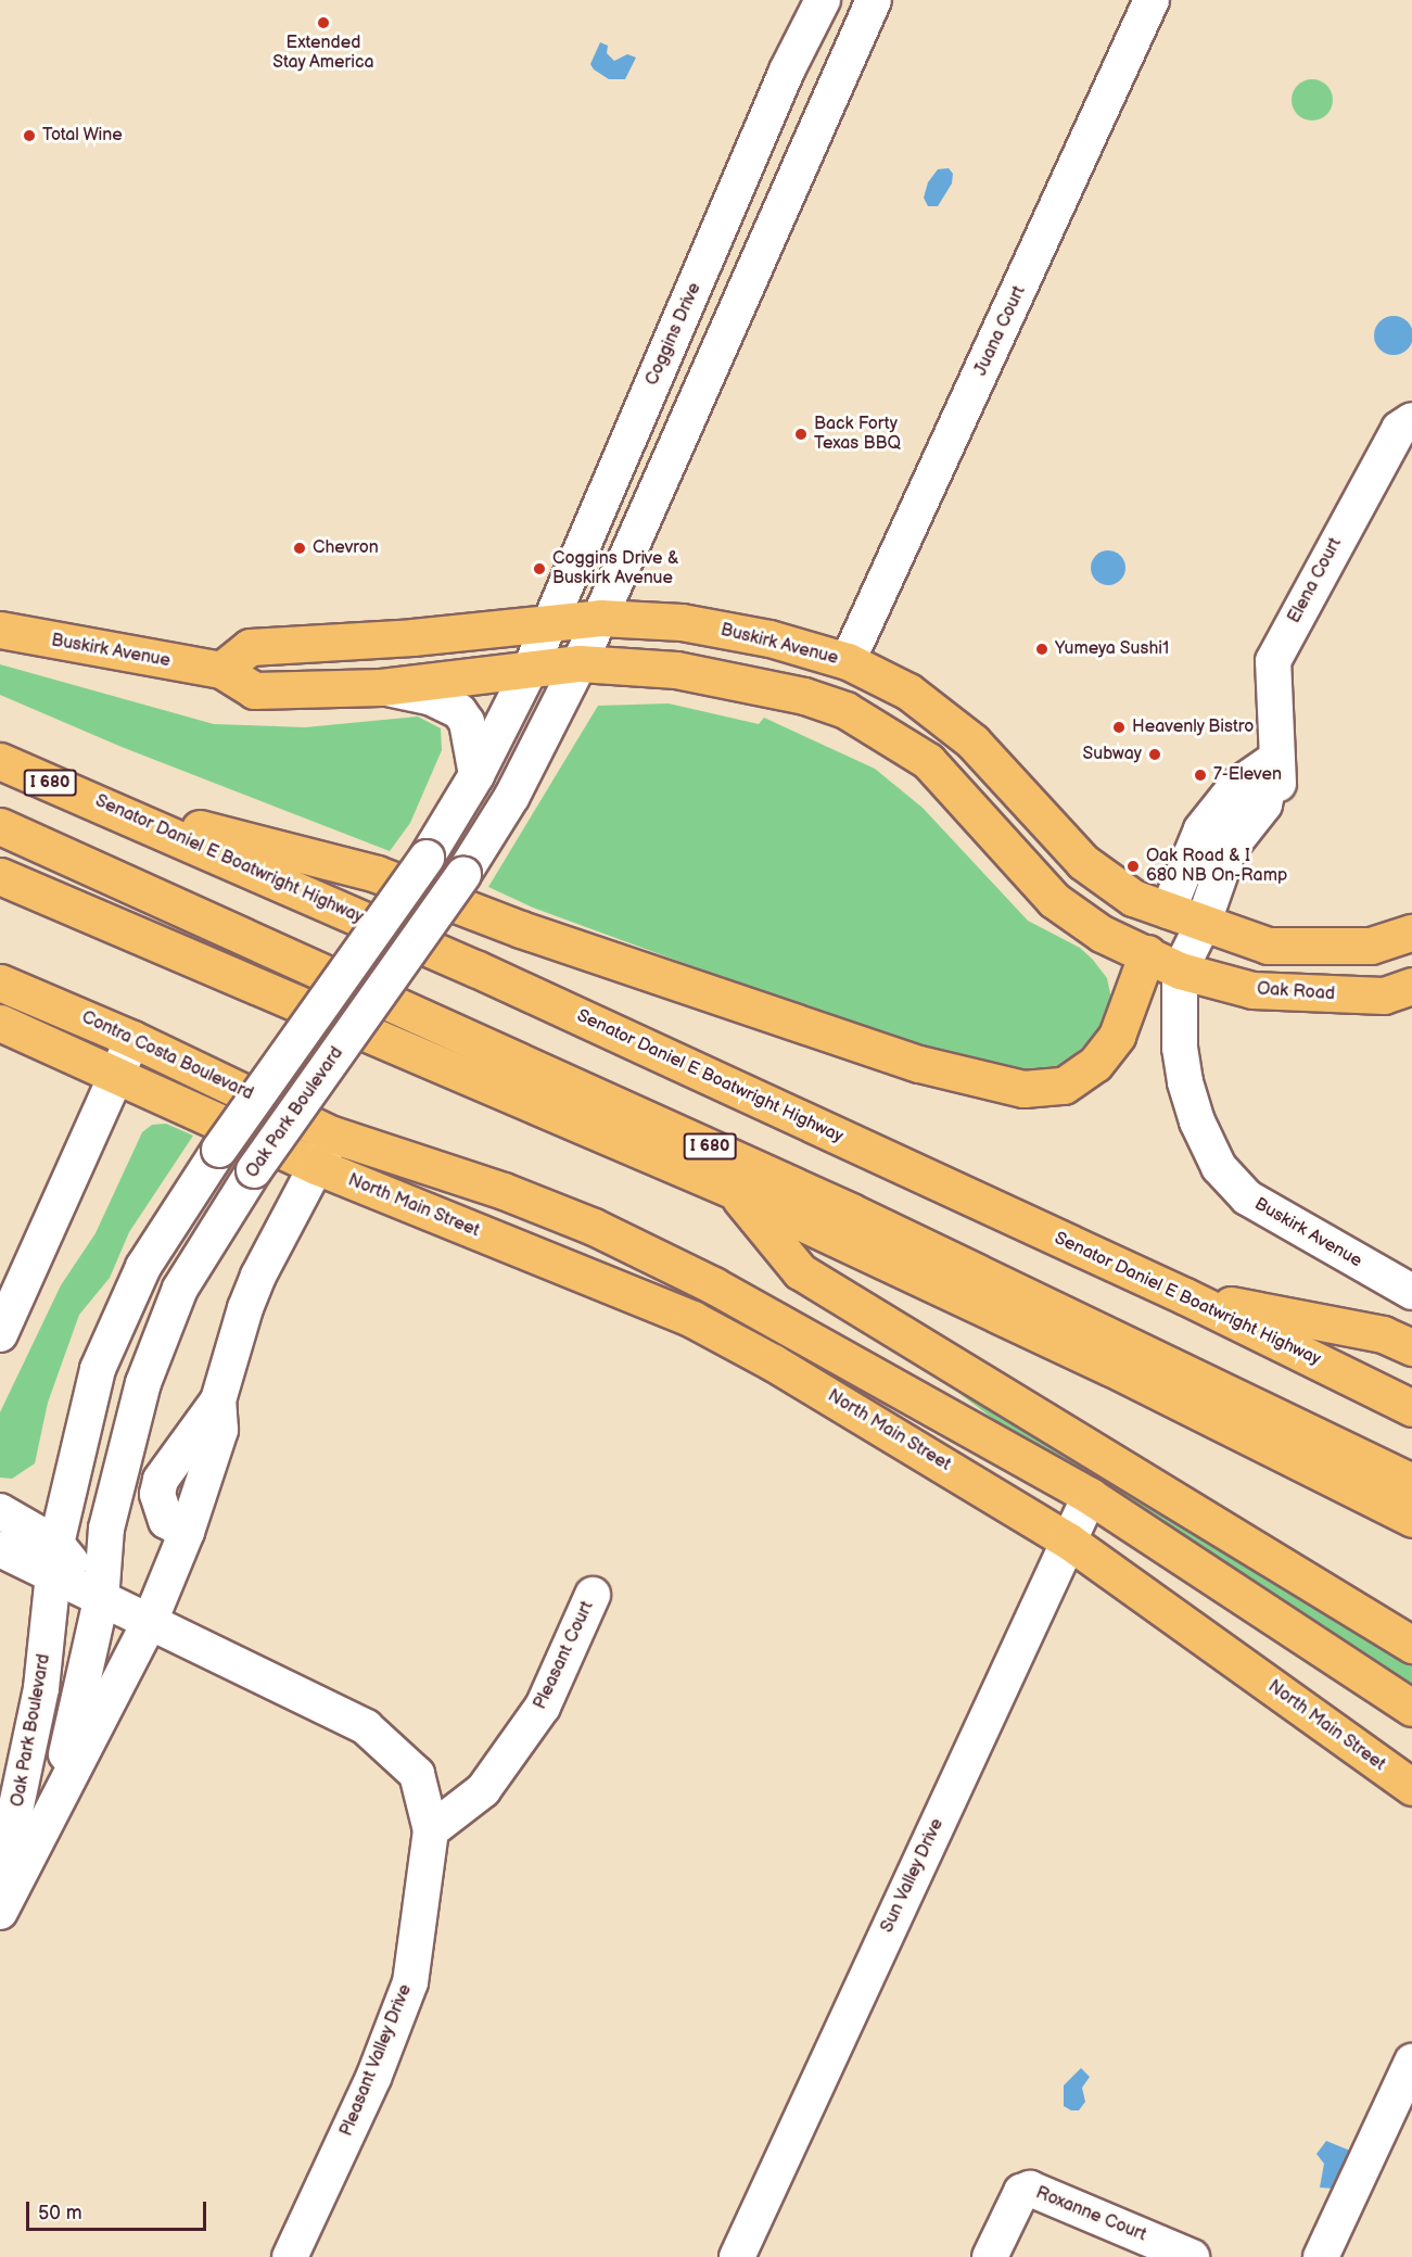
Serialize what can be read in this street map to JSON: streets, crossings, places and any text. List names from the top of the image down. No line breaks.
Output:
{"streets":{"main road":["Buskirk Avenue","I 680","Senator Daniel E Boatwright Highway","Oak Road","Contra Costa Boulevard","North Main Street"],"street":["Juana Court","Coggins Drive","Elena Court","Oak Park Boulevard","Pleasant Court","Sun Valley Drive","Pleasant Valley Drive","Roxanne Court"]},"crossings":[["Juana Court","Buskirk Avenue"],["Coggins Drive","Buskirk Avenue"],["Coggins Drive","Oak Park Boulevard"],["Elena Court","Buskirk Avenue"],["Buskirk Avenue","Oak Road"],["Buskirk Avenue","Oak Park Boulevard"],["Contra Costa Boulevard","Oak Park Boulevard"],["Contra Costa Boulevard","North Main Street"],["Oak Park Boulevard","North Main Street"],["Oak Park Boulevard","Pleasant Valley Drive"],["North Main Street","Sun Valley Drive"],["Pleasant Court","Pleasant Valley Drive"]],"places":["Extended Stay America","Total Wine","Back Forty Texas BBQ","Chevron","Coggins Drive & Buskirk Avenue","Yumeya Sushi1","Heavenly Bistro","Subway","7-Eleven","Oak Road & I 680 NB On-Ramp"],"scale_bar":"50 m"}
